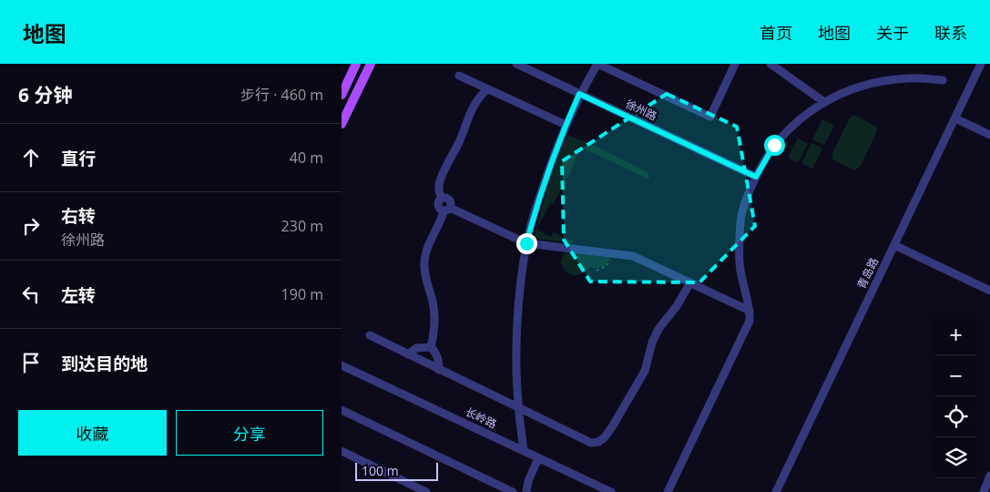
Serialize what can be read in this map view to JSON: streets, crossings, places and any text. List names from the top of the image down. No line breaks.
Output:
{"streets":{"street":["徐州路","青岛路","长岭路"]},"scale_bar":"100 m","page":{"header":"地图","nav":["首页","地图","关于","联系"],"heading":["6 分钟","步行 · 460 m"],"list":[["直行","40 m"],["右转","徐州路","230 m"],["左转","190 m"],"到达目的地"],"map_buttons":["+","−"],"buttons":["收藏","分享"],"scale":"100 m"}}
